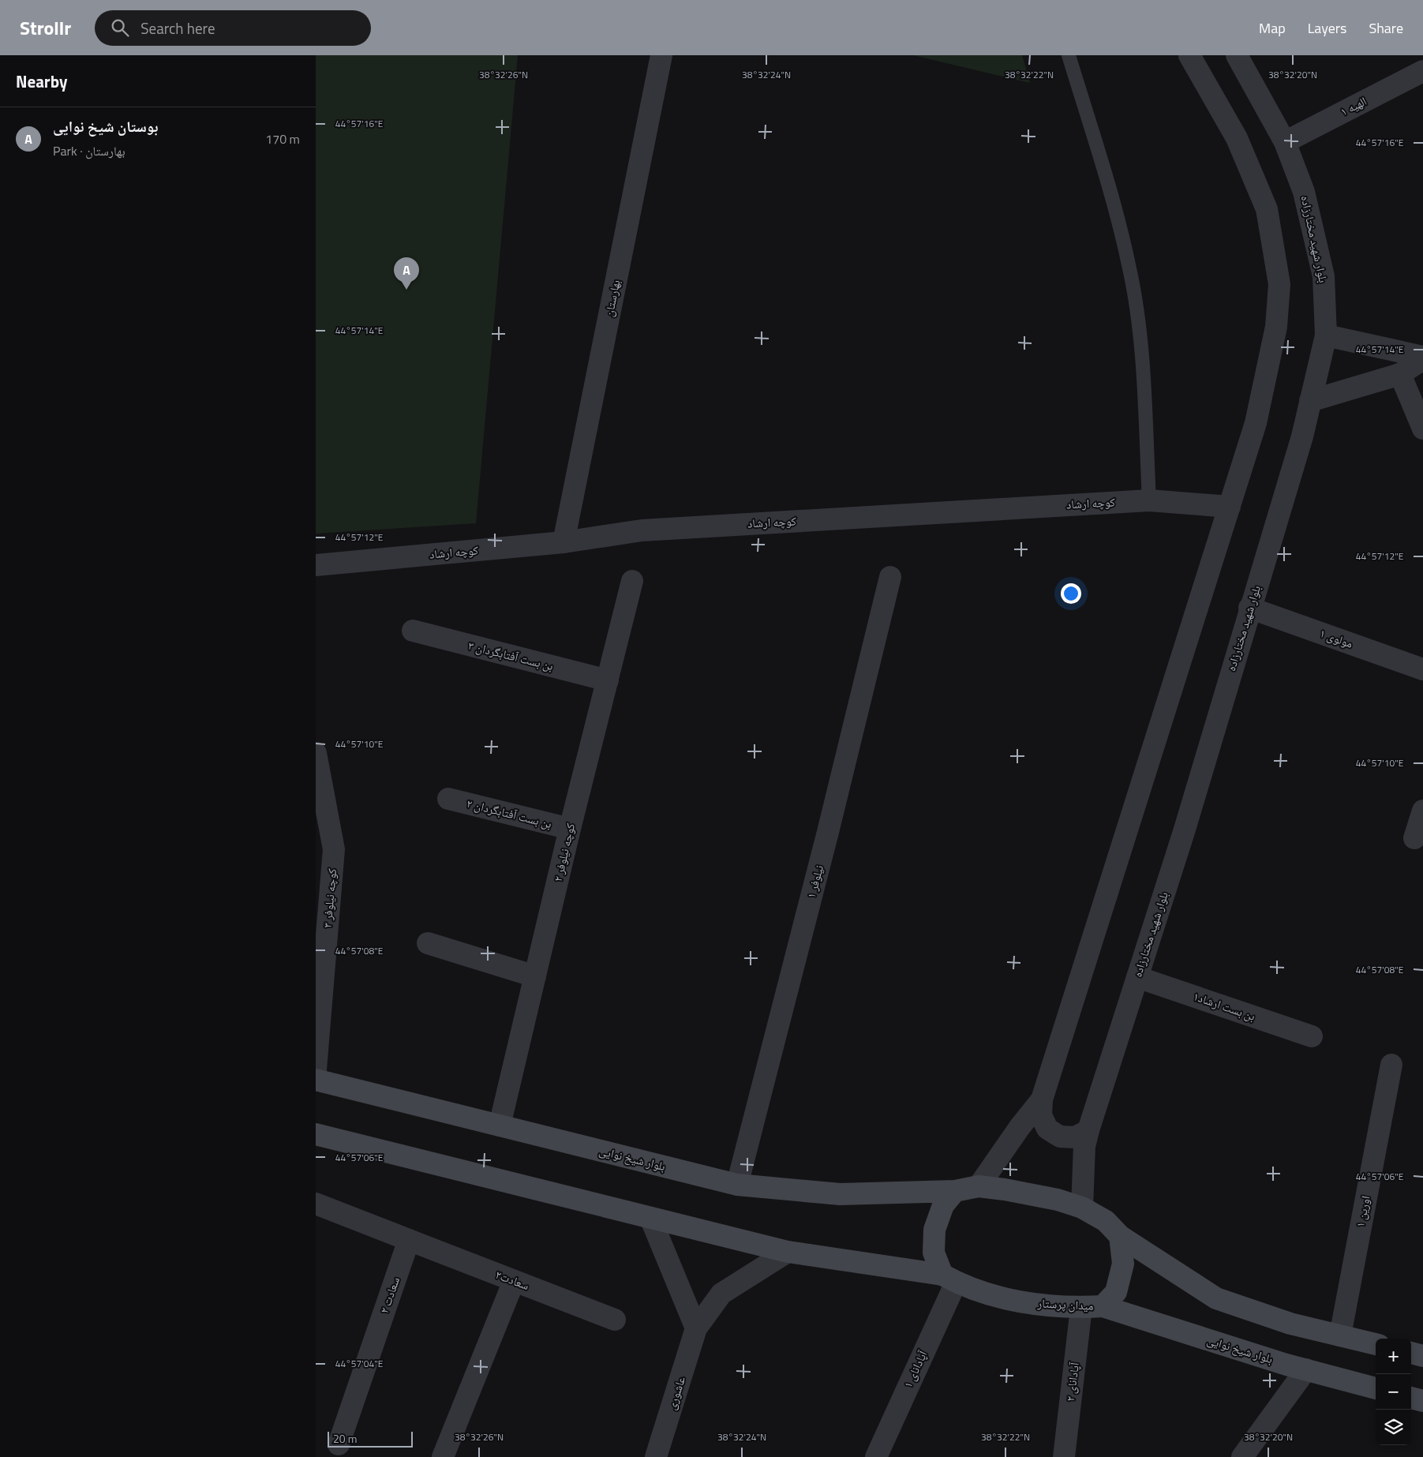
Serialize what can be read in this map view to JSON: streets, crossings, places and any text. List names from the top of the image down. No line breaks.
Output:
{"streets":{"main road":["بلوار شیخ نوایی","میدان پرستار"],"street":["الهیه ۱","بلوار شهید مختارزاده","بهارستان","کوچه ارشاد","مولوی ۱","بن بست آفتابگردان ۳","بن بست آفتابگردان ۲","کوچه نیلوفر ۲","۱ نیلوفر","کوچه نیلوفر ۳","بن بست ارشاد۱","اورین ۱","سعادت۲","سعادت ۲","آپادانای ۱","آپادانای ۲","عاشوری"]},"crossings":[["الهیه ۱","بلوار شهید مختارزاده"],["بلوار شهید مختارزاده","مولوی ۱"],["بلوار شهید مختارزاده","بن بست ارشاد۱"],["بهارستان","کوچه ارشاد"],["بن بست آفتابگردان ۳","کوچه نیلوفر ۲"],["بن بست آفتابگردان ۲","کوچه نیلوفر ۲"],["کوچه نیلوفر ۲","بلوار شیخ نوایی"],["۱ نیلوفر","بلوار شیخ نوایی"],["بلوار شیخ نوایی","میدان پرستار"],["سعادت۲","سعادت ۲"],["میدان پرستار","آپادانای ۱"],["میدان پرستار","آپادانای ۲"]],"scale_bar":"20 m","page":{"header":"Strollr","search":"Search here","nav":["Map","Layers","Share"],"heading":"Nearby","list":[{"mark":"A","name":"بوستان شیخ نوایی","note":"Park · بهارستان","value":"170 m"}],"pins":"A","map_buttons":["+","−"],"scale":"20 m"},"coordinates":["38°32'26\"N","38°32'24\"N","38°32'22\"N","38°32'20\"N","44°57'16\"E","44°57'14\"E","44°57'12\"E","44°57'10\"E","44°57'08\"E","44°57'06\"E","44°57'04\"E"]}
